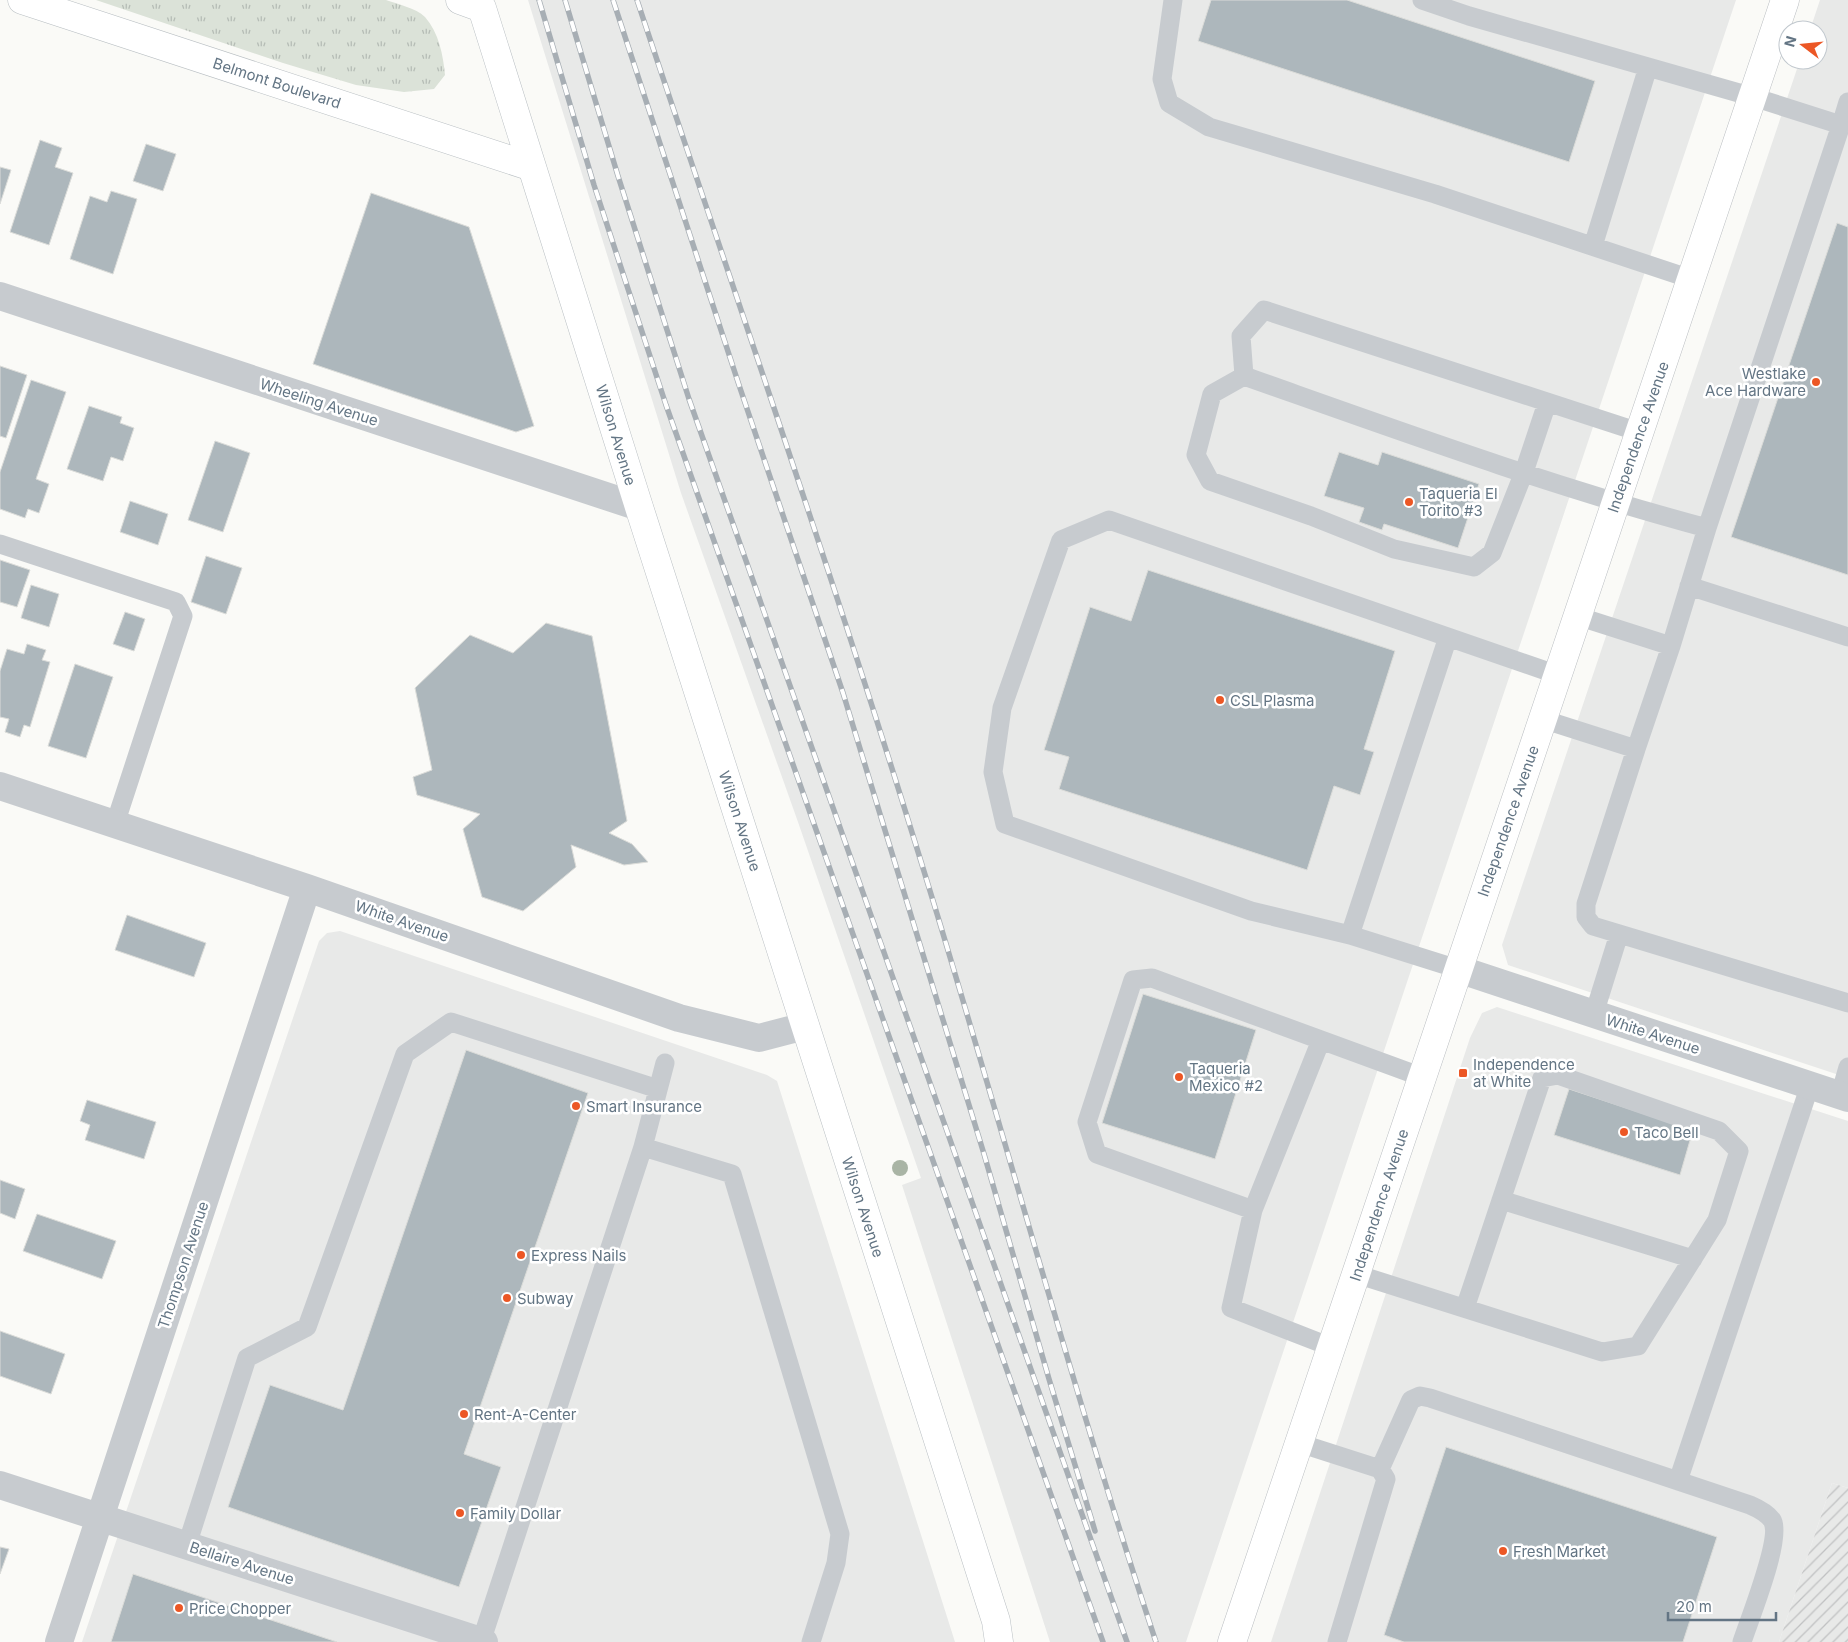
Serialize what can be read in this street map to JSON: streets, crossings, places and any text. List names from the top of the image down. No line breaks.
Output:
{"streets":{"main road":["Belmont Boulevard","Wilson Avenue","Independence Avenue"],"street":["Wheeling Avenue","White Avenue","Thompson Avenue","Bellaire Avenue"]},"crossings":[["Belmont Boulevard","Wilson Avenue"],["Wheeling Avenue","Wilson Avenue"],["Wilson Avenue","White Avenue"],["Independence Avenue","White Avenue"],["White Avenue","Thompson Avenue"],["Thompson Avenue","Bellaire Avenue"]],"places":{"other":["Westlake Ace Hardware","Taqueria El Torito #3","CSL Plasma","Taqueria Mexico #2","Smart Insurance","Taco Bell","Express Nails","Subway","Rent-A-Center","Family Dollar","Fresh Market","Price Chopper"],"transit":["Independence at White"]},"scale_bar":"20 m","north":"left"}
